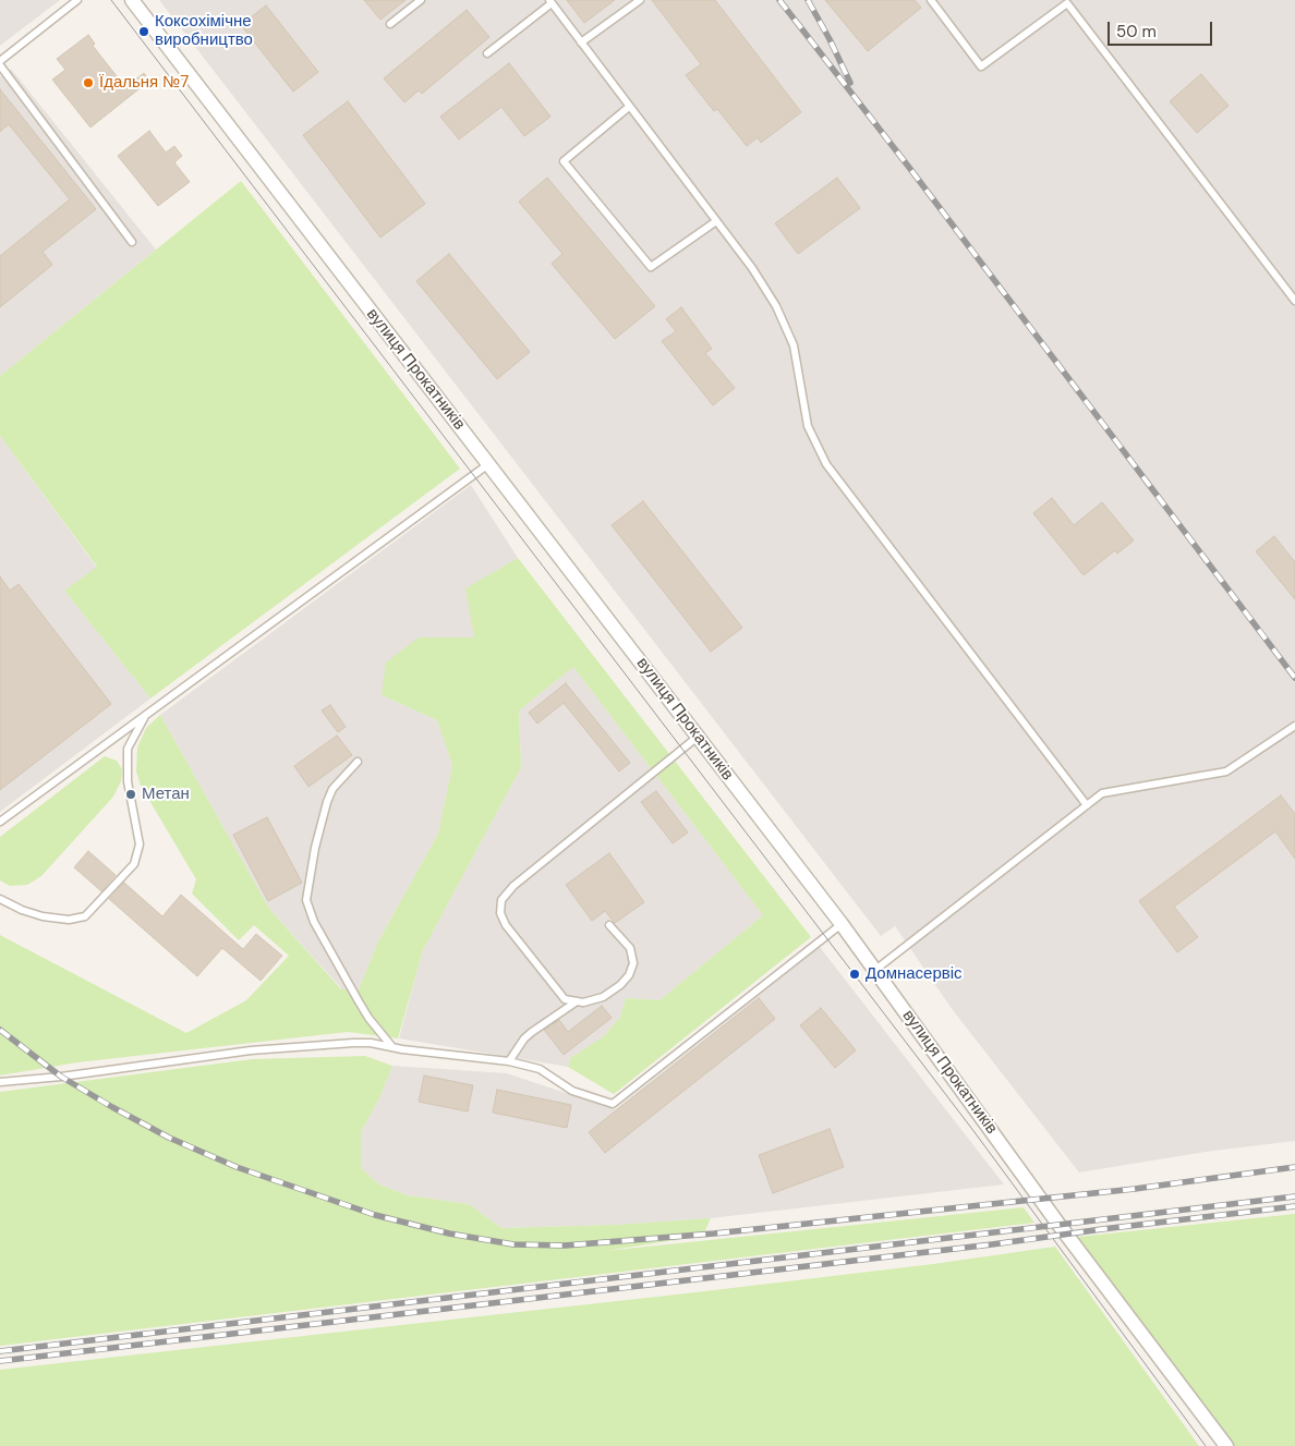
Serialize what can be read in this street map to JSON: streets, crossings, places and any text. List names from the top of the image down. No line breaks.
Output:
{"streets":{"street":["вулиця Прокатників"]},"places":["Коксохімічне виробництво","Їдальня №7","Метан","Домнасервіс"],"scale_bar":"50 m"}
